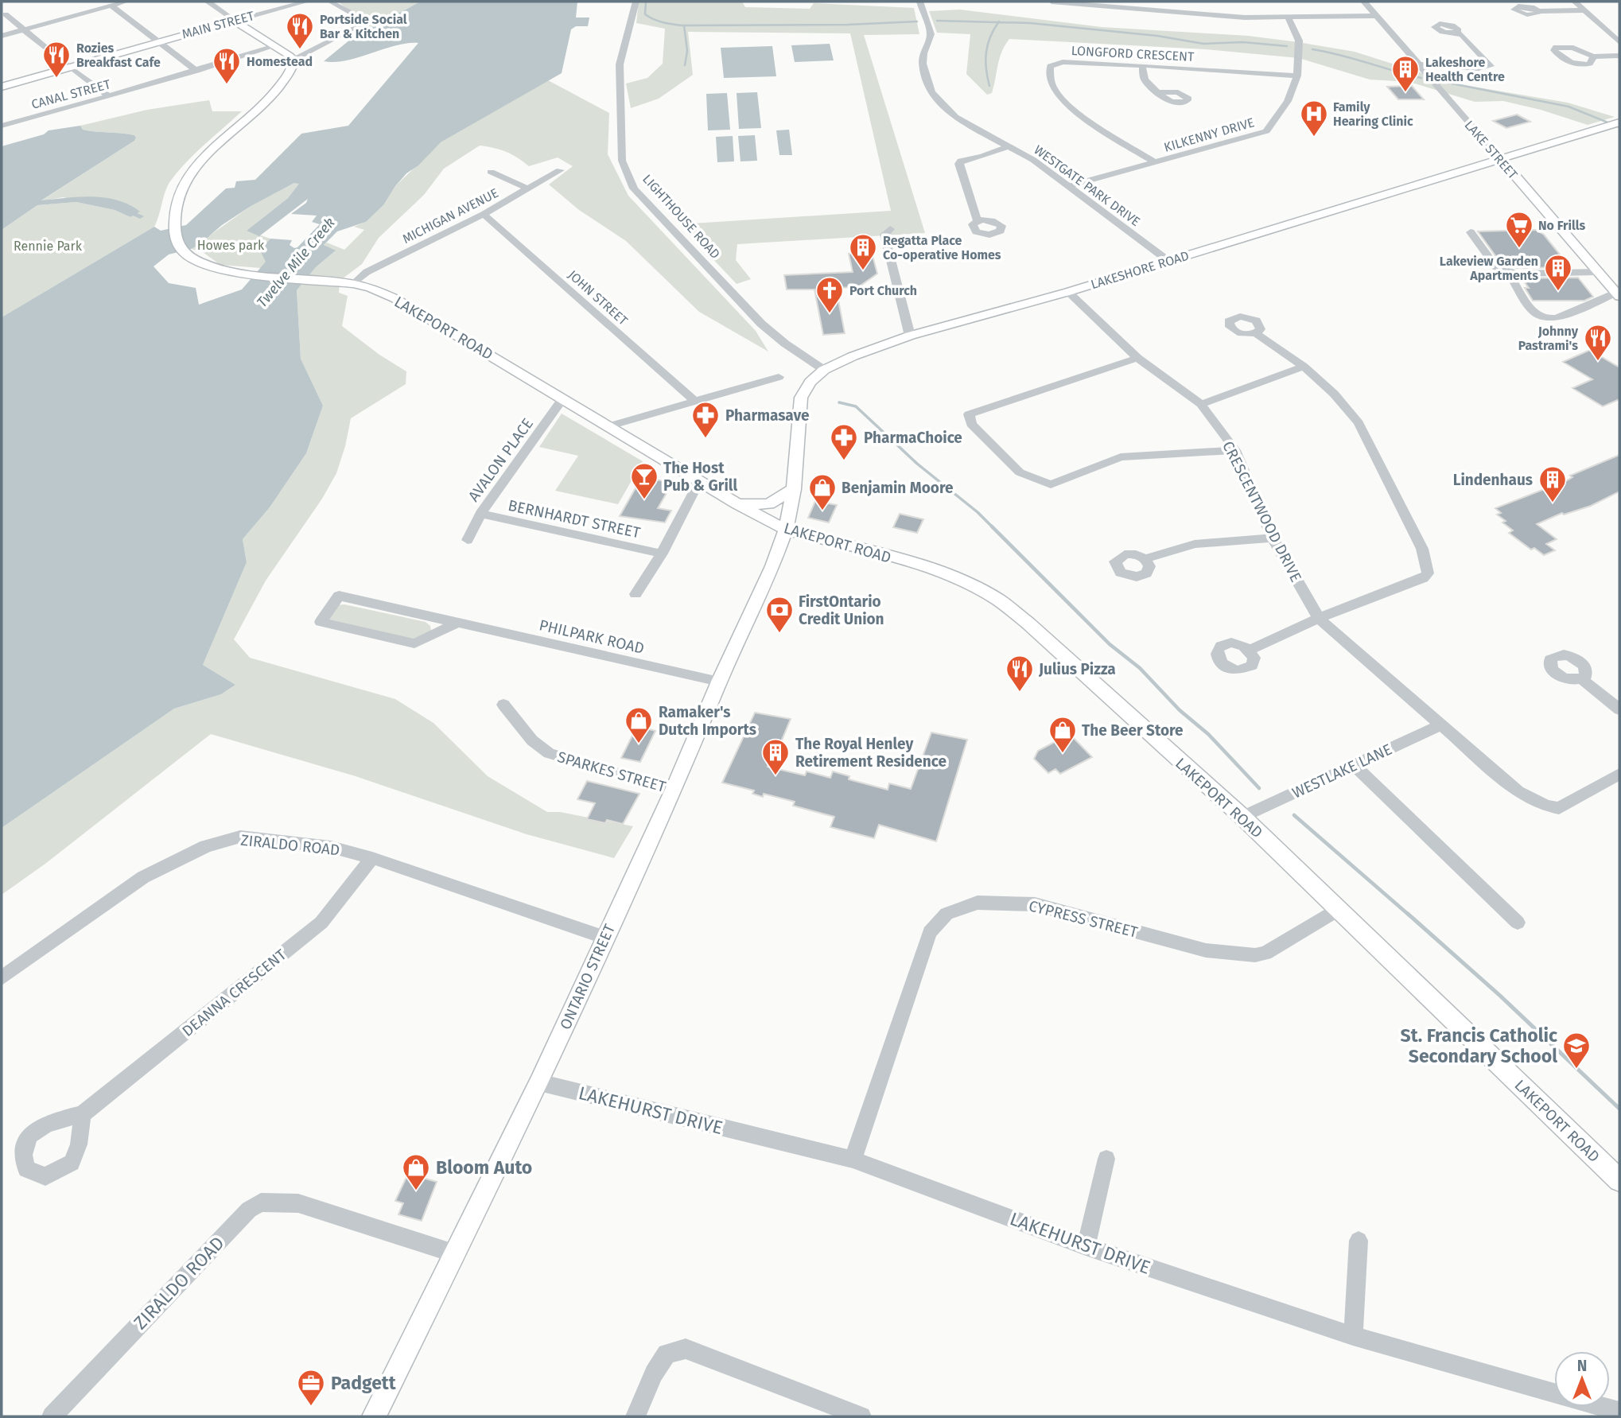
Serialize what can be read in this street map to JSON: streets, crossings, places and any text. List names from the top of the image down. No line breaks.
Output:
{"streets":{"main road":["MAIN STREET","LAKE STREET","LAKESHORE ROAD","LAKEPORT ROAD","ONTARIO STREET"],"street":["LONGFORD CRESCENT","CANAL STREET","KILKENNY DRIVE","WESTGATE PARK DRIVE","MICHIGAN AVENUE","LIGHTHOUSE ROAD","JOHN STREET","AVALON PLACE","CRESCENTWOOD DRIVE","BERNHARDT STREET","PHILPARK ROAD","WESTLAKE LANE","SPARKES STREET","ZIRALDO ROAD","CYPRESS STREET","DEANNA CRESCENT","LAKEHURST DRIVE"]},"crossings":[["LONGFORD CRESCENT","KILKENNY DRIVE"],["KILKENNY DRIVE","WESTGATE PARK DRIVE"],["LAKE STREET","LAKESHORE ROAD"],["WESTGATE PARK DRIVE","LAKESHORE ROAD"],["MICHIGAN AVENUE","JOHN STREET"],["MICHIGAN AVENUE","LAKEPORT ROAD"],["LIGHTHOUSE ROAD","LAKESHORE ROAD"],["LAKESHORE ROAD","LAKEPORT ROAD"],["LAKESHORE ROAD","CRESCENTWOOD DRIVE"],["LAKESHORE ROAD","ONTARIO STREET"],["LAKEPORT ROAD","AVALON PLACE"],["LAKEPORT ROAD","WESTLAKE LANE"],["LAKEPORT ROAD","CYPRESS STREET"],["LAKEPORT ROAD","ONTARIO STREET"],["AVALON PLACE","BERNHARDT STREET"],["CRESCENTWOOD DRIVE","WESTLAKE LANE"],["PHILPARK ROAD","ONTARIO STREET"],["SPARKES STREET","ONTARIO STREET"],["ZIRALDO ROAD","ONTARIO STREET"],["ZIRALDO ROAD","DEANNA CRESCENT"],["CYPRESS STREET","LAKEHURST DRIVE"],["ONTARIO STREET","LAKEHURST DRIVE"]],"water":["Twelve Mile Creek"],"parks":["Howes park","Rennie Park"],"places":{"restaurant":["Portside Social Bar & Kitchen","Rozies Breakfast Cafe","Homestead","Johnny Pastrami's","Julius Pizza"],"building":["Lakeshore Health Centre","Regatta Place Co-operative Homes","Lakeview Garden Apartments","Lindenhaus","The Royal Henley Retirement Residence"],"hospital":["Family Hearing Clinic"],"supermarket":["No Frills"],"church":["Port Church"],"pharmacy":["Pharmasave","PharmaChoice"],"bar":["The Host Pub & Grill"],"shop":["Benjamin Moore","Ramaker's Dutch Imports","The Beer Store","Bloom Auto"],"bank":["FirstOntario Credit Union"],"school or university":["St. Francis Catholic Secondary School"],"office":["Padgett"]},"north":"top"}
